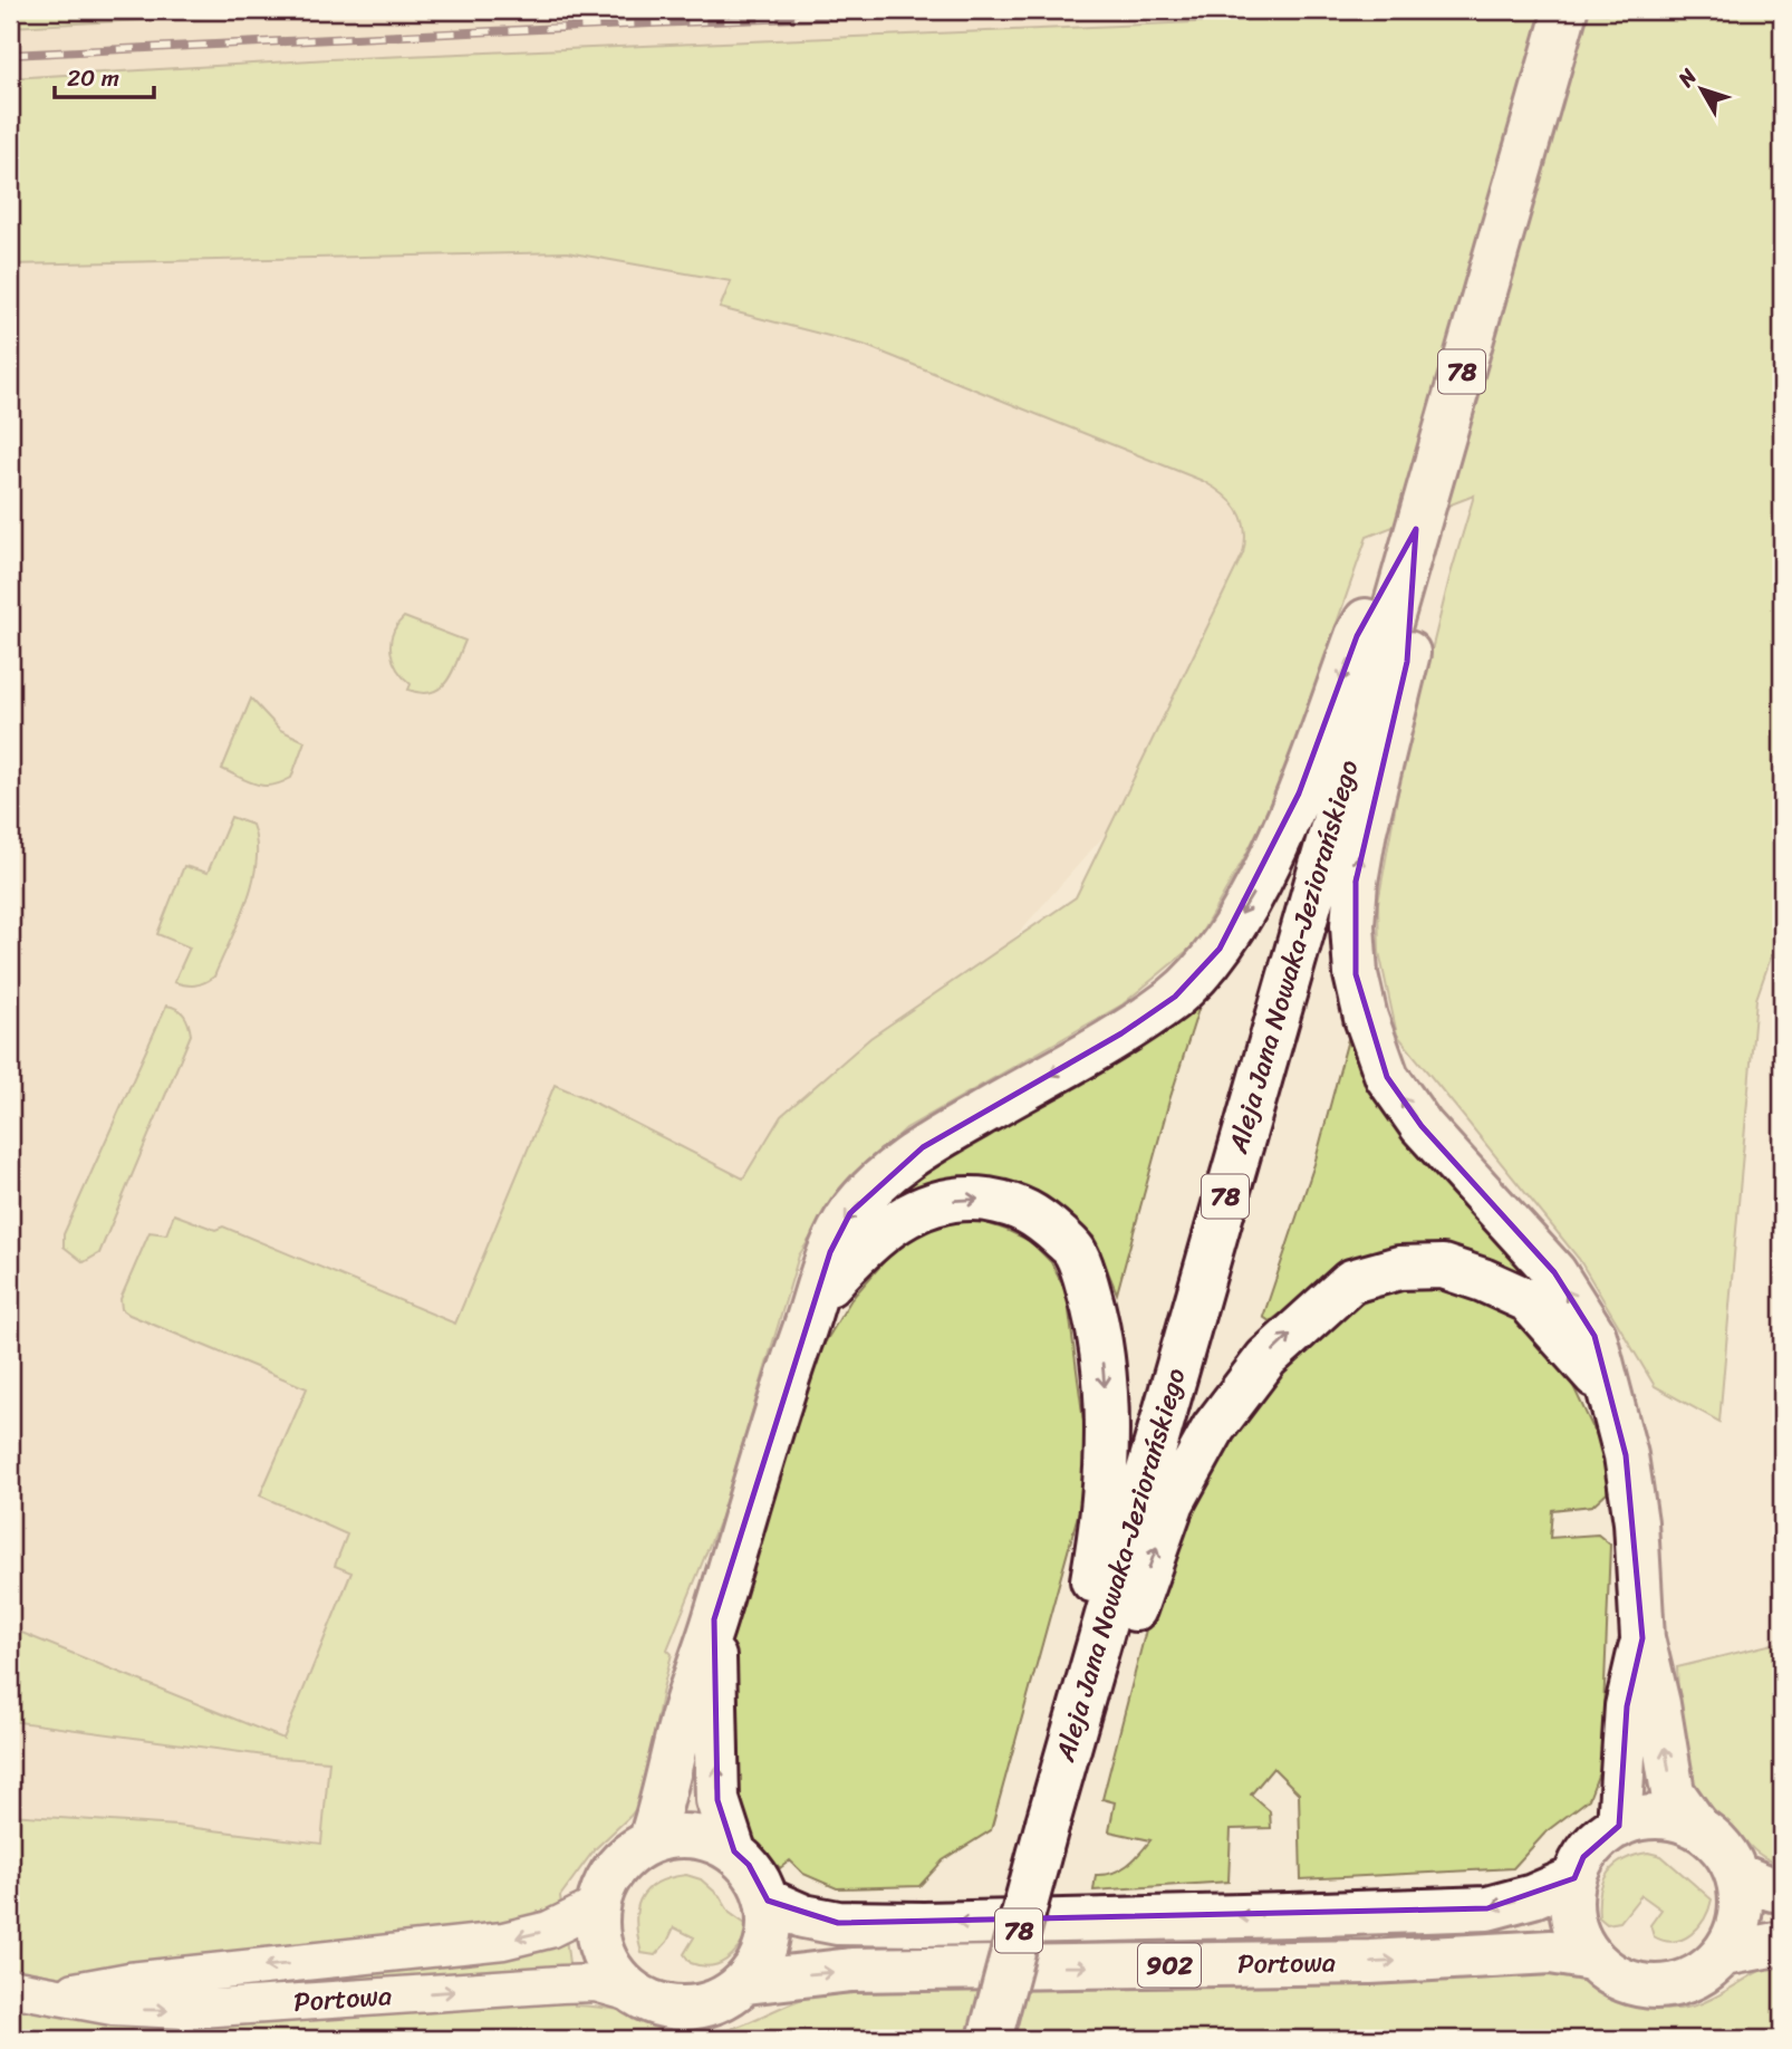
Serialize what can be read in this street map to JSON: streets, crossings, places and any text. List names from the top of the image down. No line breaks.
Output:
{"streets":{"main road":["78","Aleja Jana Nowaka-Jeziorańskiego","Portowa","902"]},"crossings":[["Portowa","902"]],"scale_bar":"20 m","north":"top left"}
